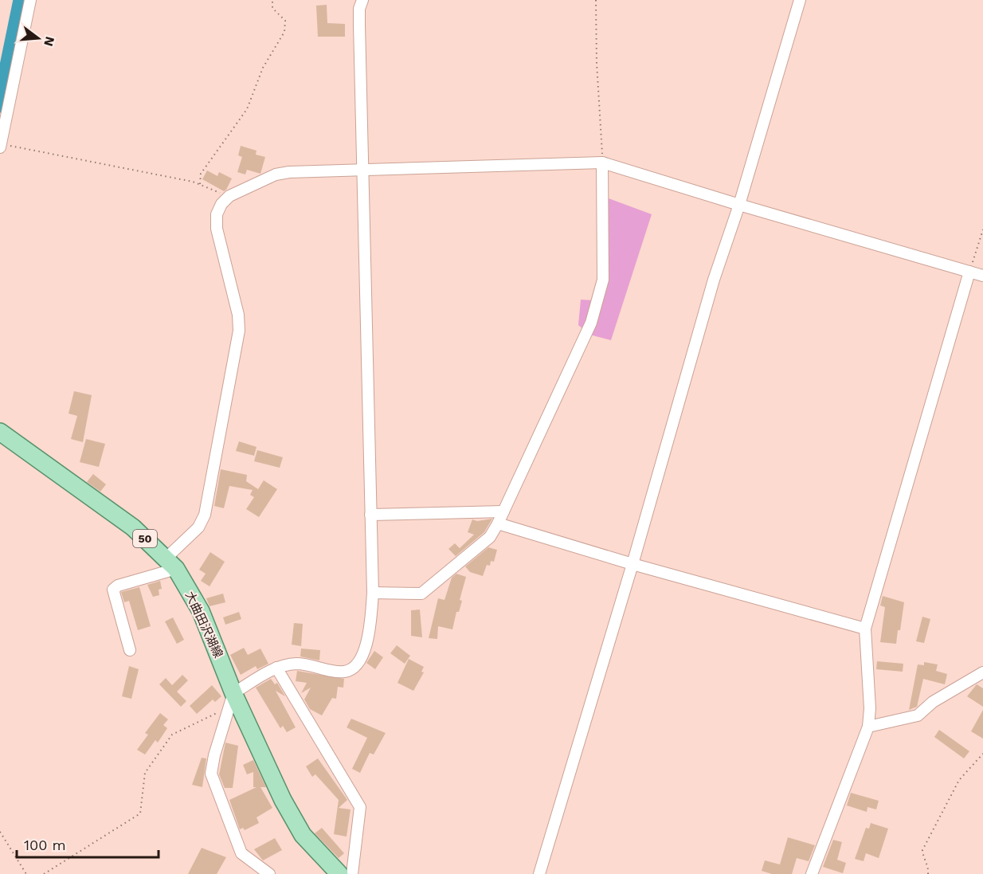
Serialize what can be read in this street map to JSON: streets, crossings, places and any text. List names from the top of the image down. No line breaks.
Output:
{"streets":{"main road":["50","大曲田沢湖線"]},"scale_bar":"100 m","north":"right"}
